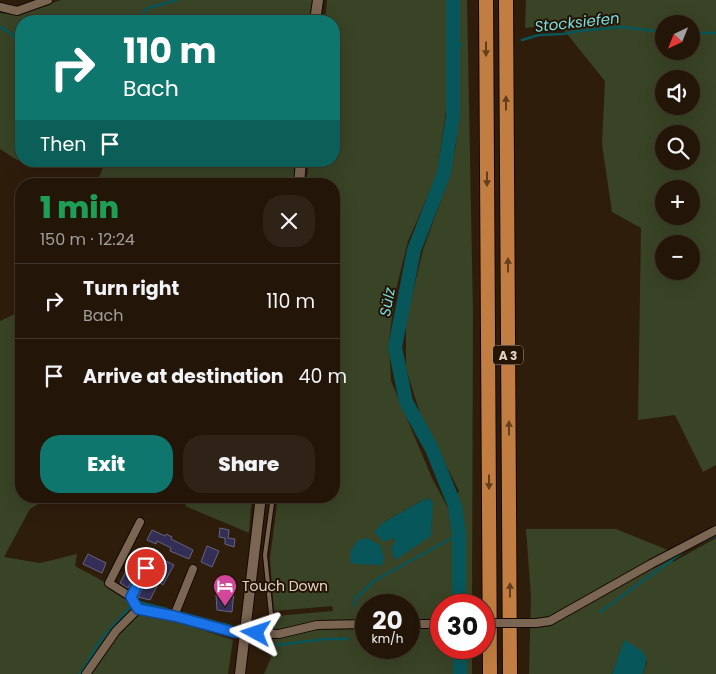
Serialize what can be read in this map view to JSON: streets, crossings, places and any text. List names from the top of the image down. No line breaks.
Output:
{"streets":{"highway":["A 3"]},"water":["Stocksiefen","Sülz"],"places":{"hotel":["Touch Down"]},"north":"bottom left","page":{"map_buttons":["+","−"],"turn":["110 m","Bach"],"then":"Then","heading":["1 min","150 m · 12:24"],"list":[{"name":"Turn right","note":"Bach","value":"110 m"},{"name":"Arrive at destination","value":"40 m"}],"buttons":["Exit","Share"],"speed":"20 km/h","limit":"30"}}
